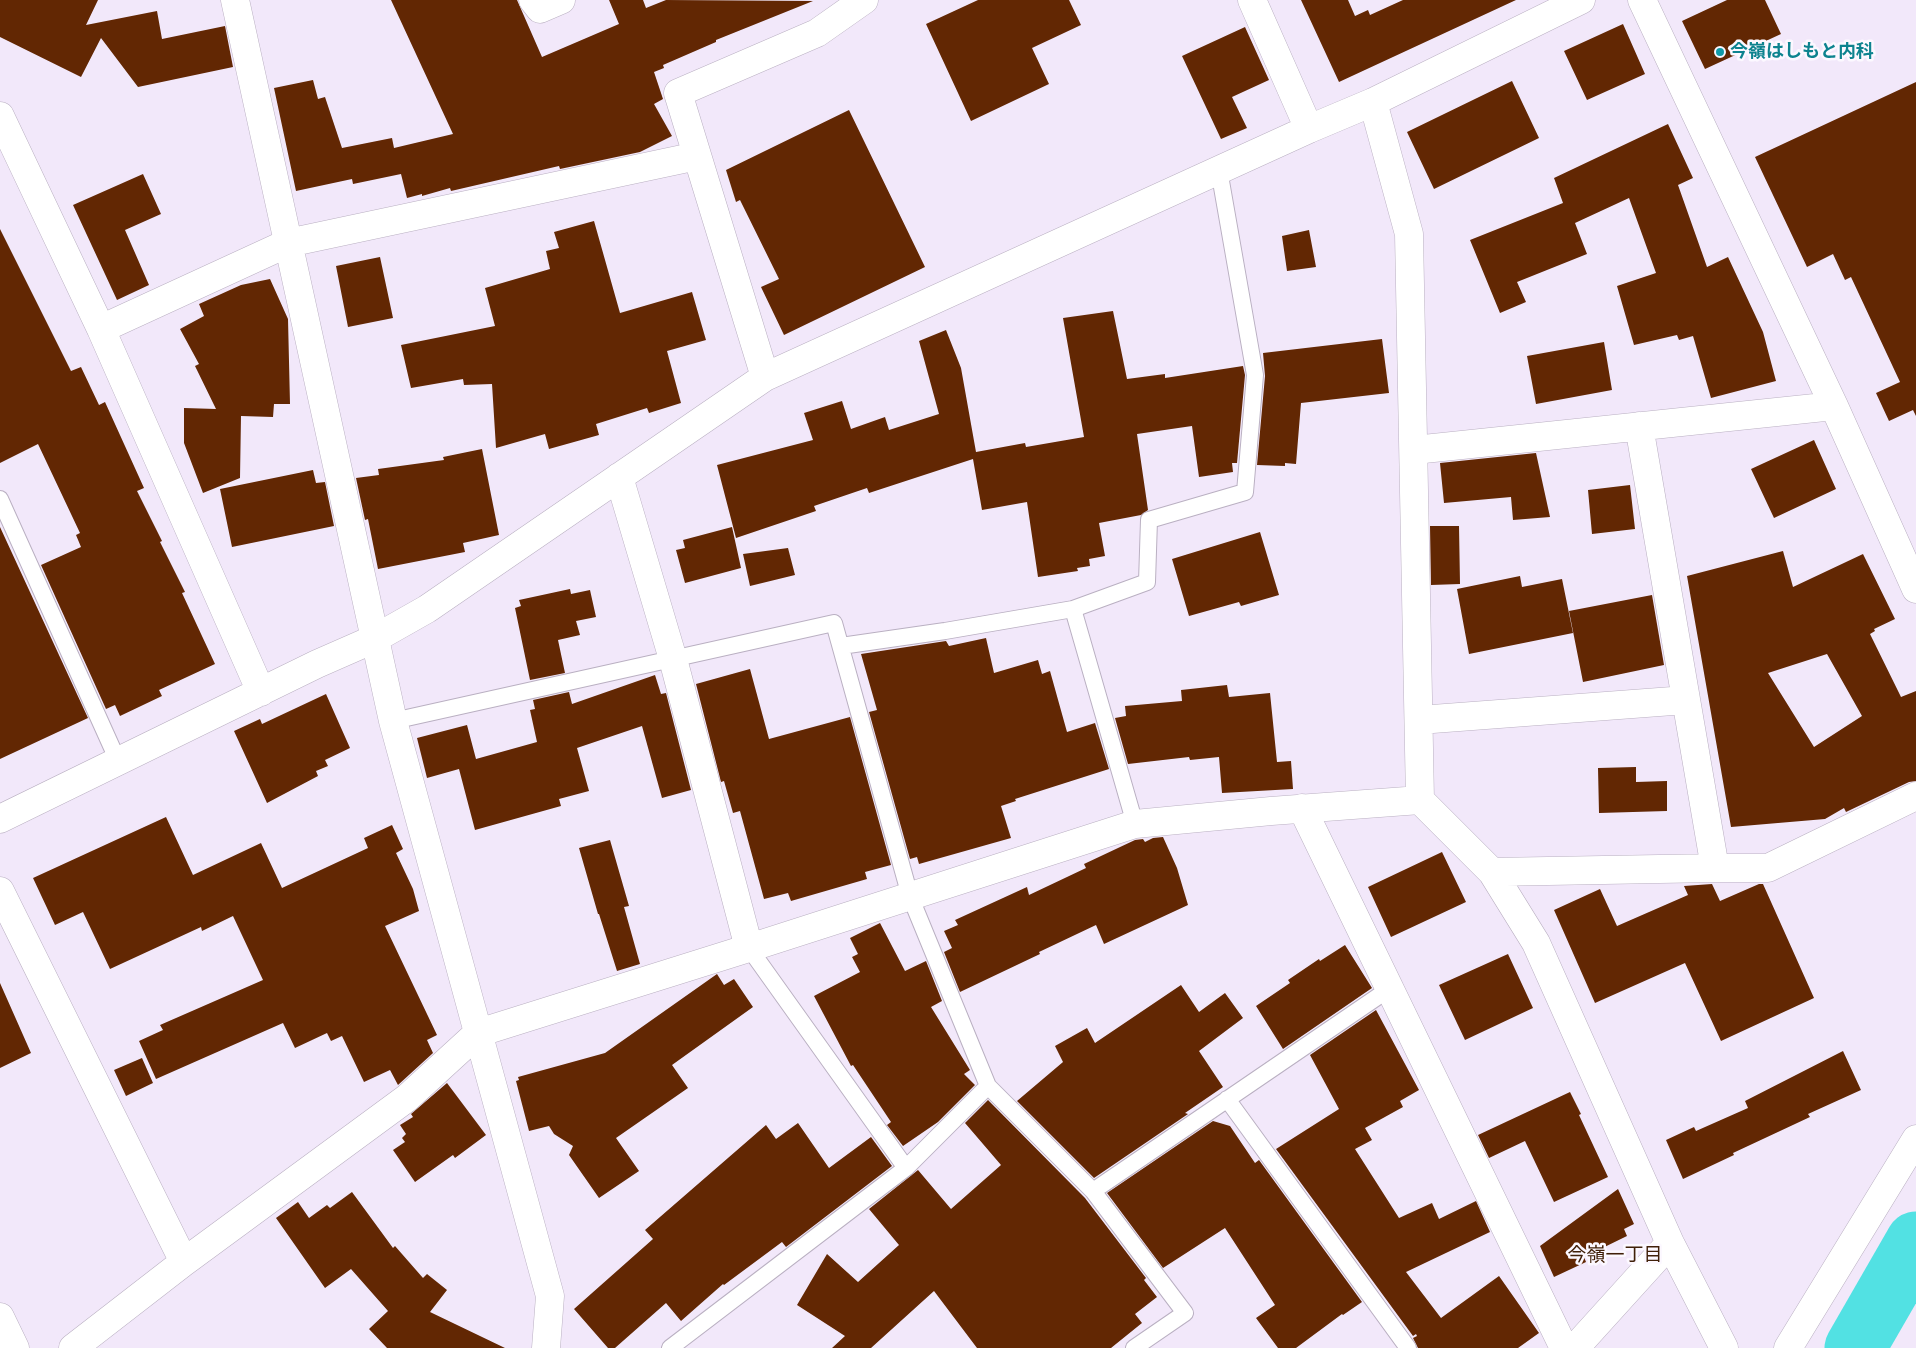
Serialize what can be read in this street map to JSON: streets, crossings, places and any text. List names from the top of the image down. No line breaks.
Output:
{"districts":["今嶺一丁目"],"places":["今嶺はしもと内科"]}
